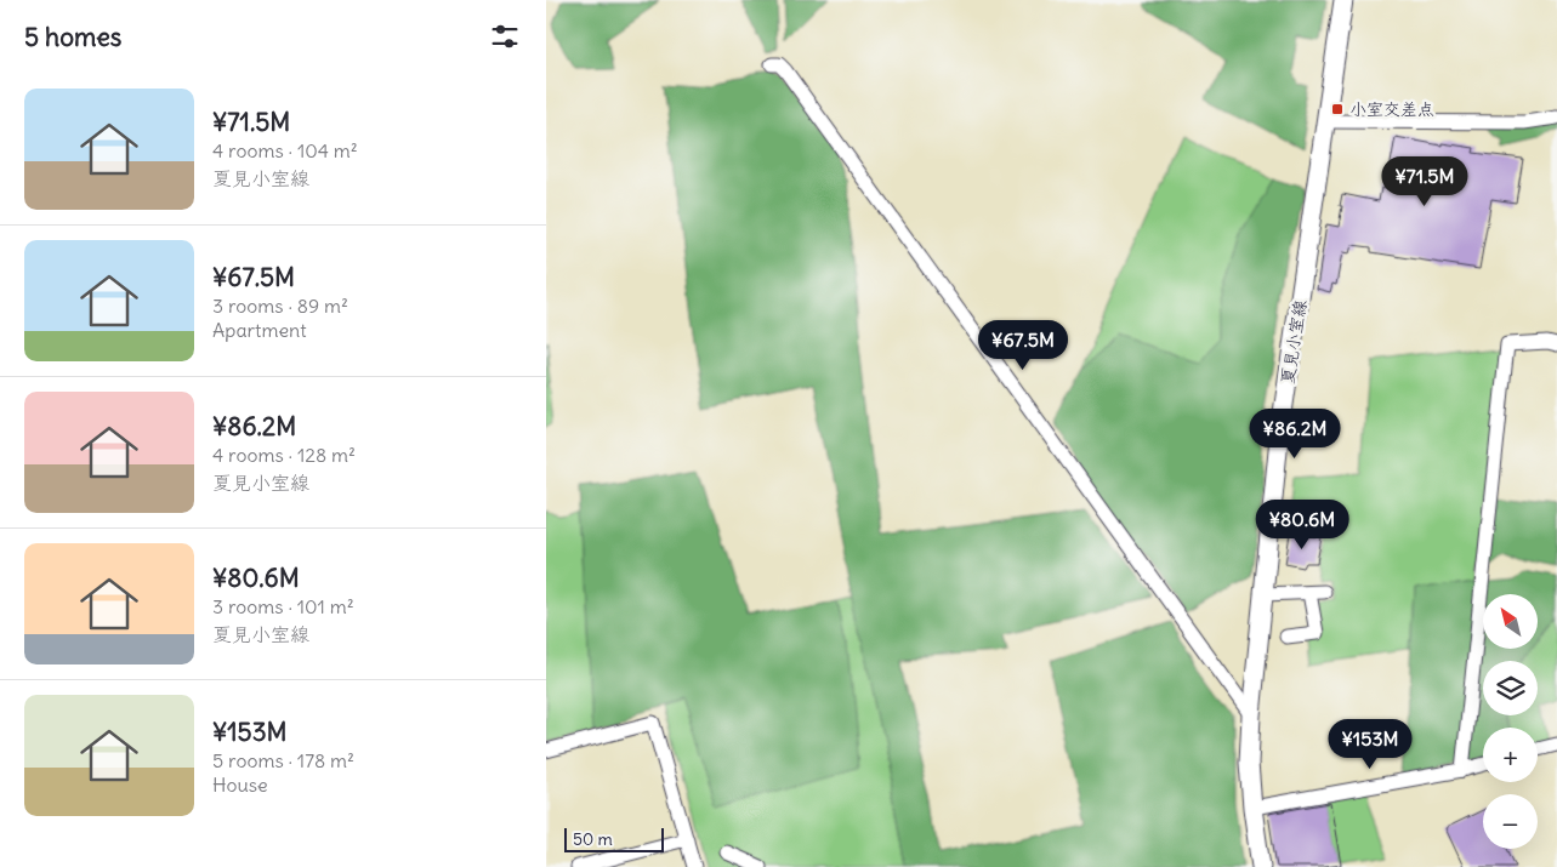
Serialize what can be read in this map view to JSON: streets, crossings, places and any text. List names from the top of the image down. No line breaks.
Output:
{"streets":{"main road":["夏見小室線"]},"places":{"transit":["小室交差点"]},"scale_bar":"50 m","north":"top left","page":{"heading":"5 homes","list":[{"name":"¥71.5M","note":"4 rooms · 104 m² · 夏見小室線"},{"name":"¥67.5M","note":"3 rooms · 89 m² · Apartment"},{"name":"¥86.2M","note":"4 rooms · 128 m² · 夏見小室線"},{"name":"¥80.6M","note":"3 rooms · 101 m² · 夏見小室線"},{"name":"¥153M","note":"5 rooms · 178 m² · House"}],"price":["¥71.5M","¥67.5M","¥86.2M","¥80.6M","¥153M"],"map_buttons":["+","−"],"scale":"50 m"}}
